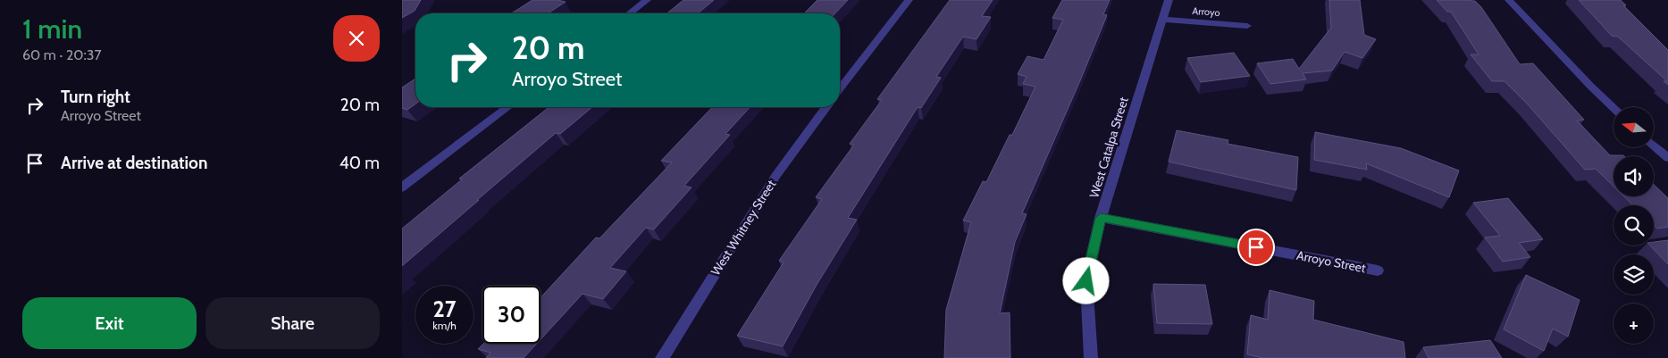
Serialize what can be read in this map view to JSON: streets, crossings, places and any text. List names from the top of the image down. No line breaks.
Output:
{"streets":{"street":["Arroyo","West Catalpa Street","West Whitney Street","Arroyo Street"]},"crossings":[["Arroyo","West Catalpa Street"],["West Catalpa Street","Arroyo Street"]],"north":"left","page":{"heading":["1 min","60 m · 20:37"],"turn":["20 m","Arroyo Street"],"list":[{"name":"Turn right","note":"Arroyo Street","value":"20 m"},{"name":"Arrive at destination","value":"40 m"}],"map_buttons":"+","speed":"27 km/h","limit":"30","buttons":["Exit","Share"]}}
